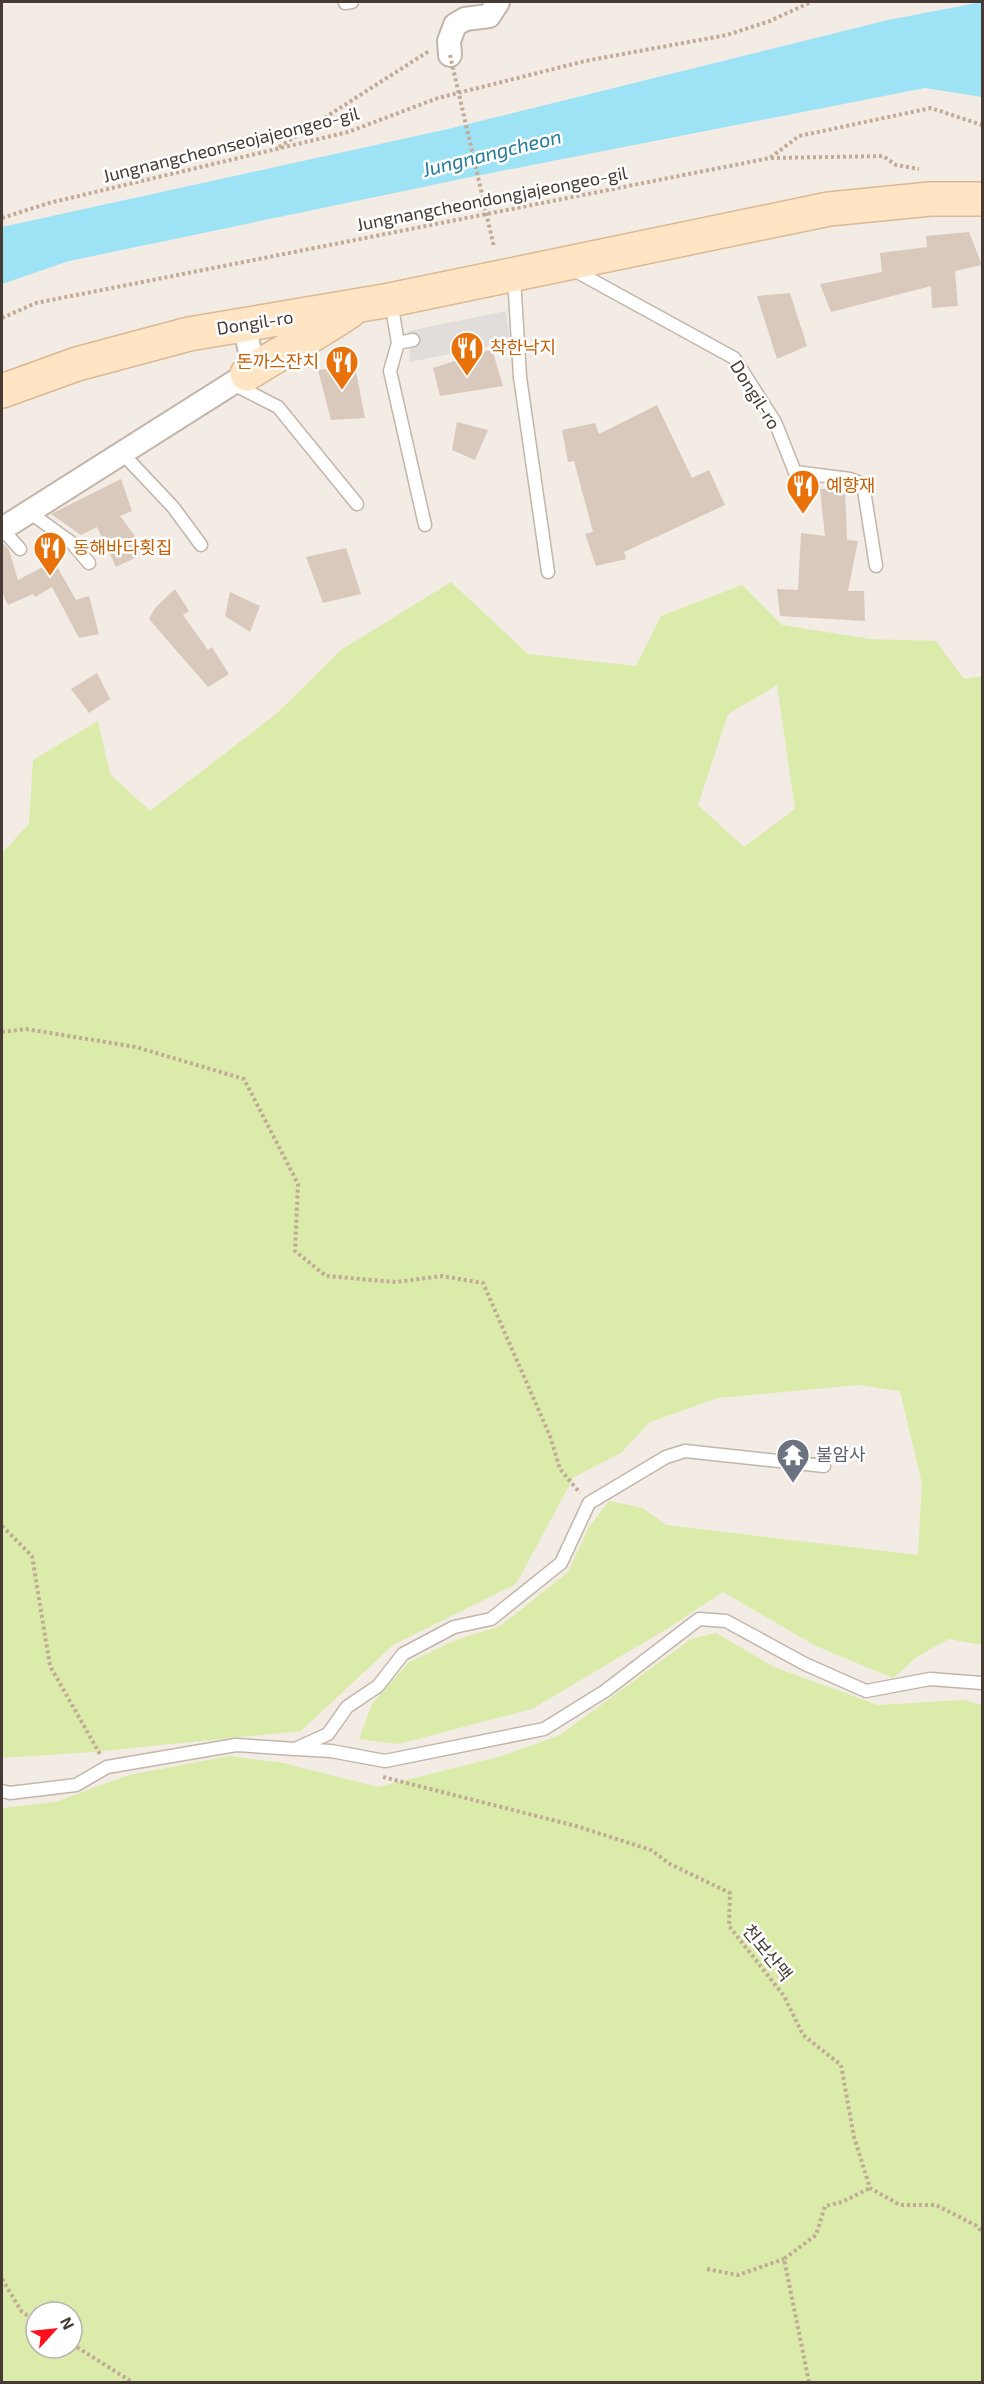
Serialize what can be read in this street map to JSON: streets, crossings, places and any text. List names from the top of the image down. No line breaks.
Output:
{"streets":{"street":["Dongil-ro"],"path":["Jungnangcheonseojajeongeo-gil","Jungnangcheondongjajeongeo-gil","천보산맥"]},"water":["Jungnangcheon"],"places":{"restaurant":["착한낙지","돈까스잔치","예향재","동해바다횟집"],"temple":["불암사"]},"north":"top right"}
